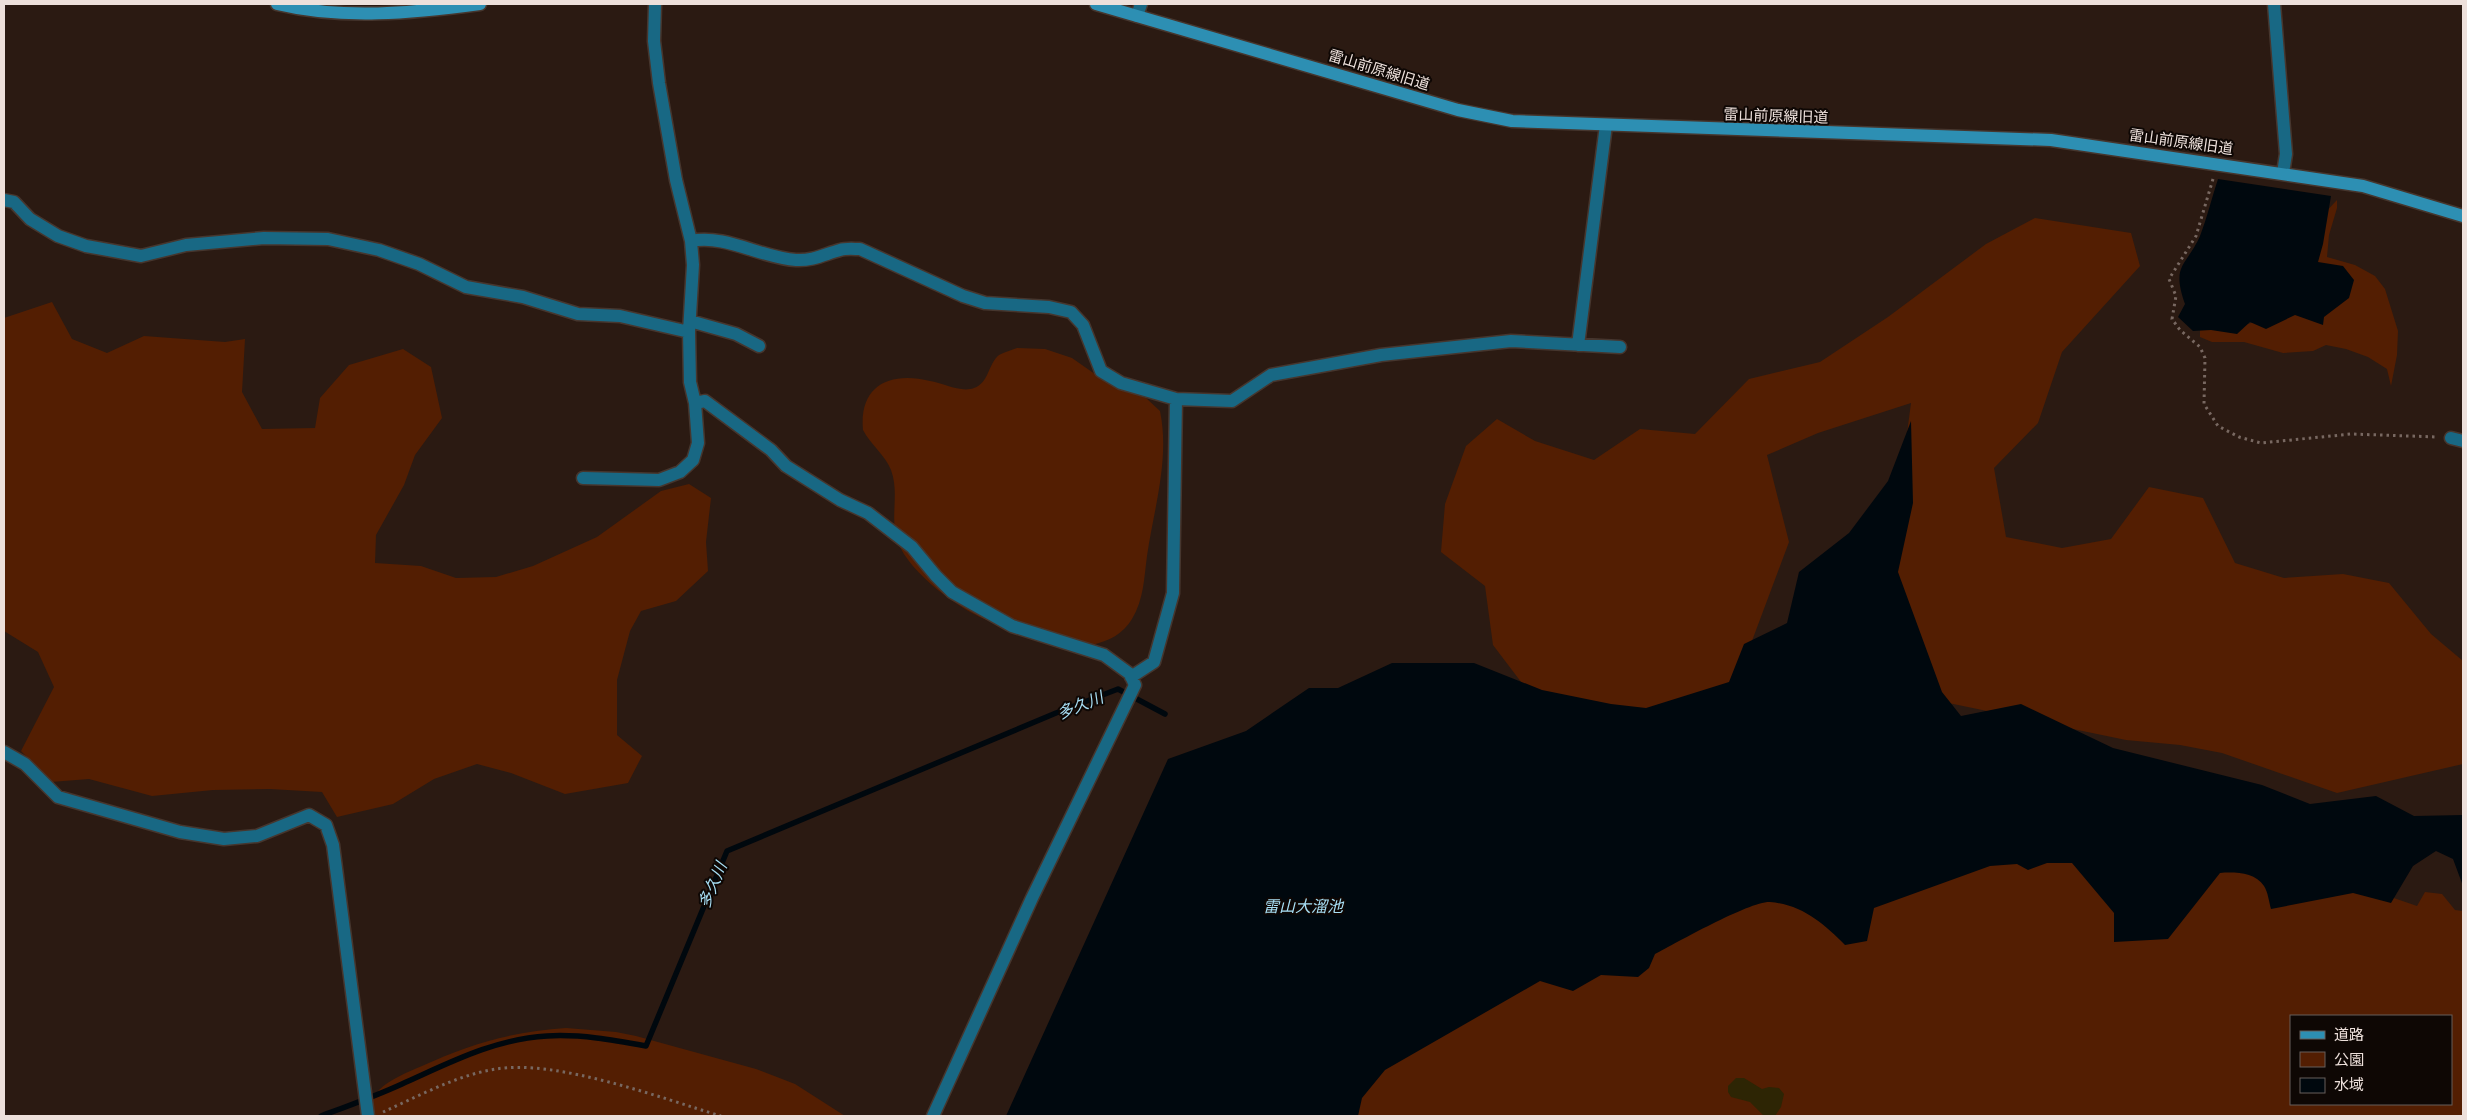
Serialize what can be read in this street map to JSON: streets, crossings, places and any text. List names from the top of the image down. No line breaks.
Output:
{"streets":{"street":["雷山前原線旧道"]},"water":["多久川","雷山大溜池"],"legend":["道路","公園","水域"]}
